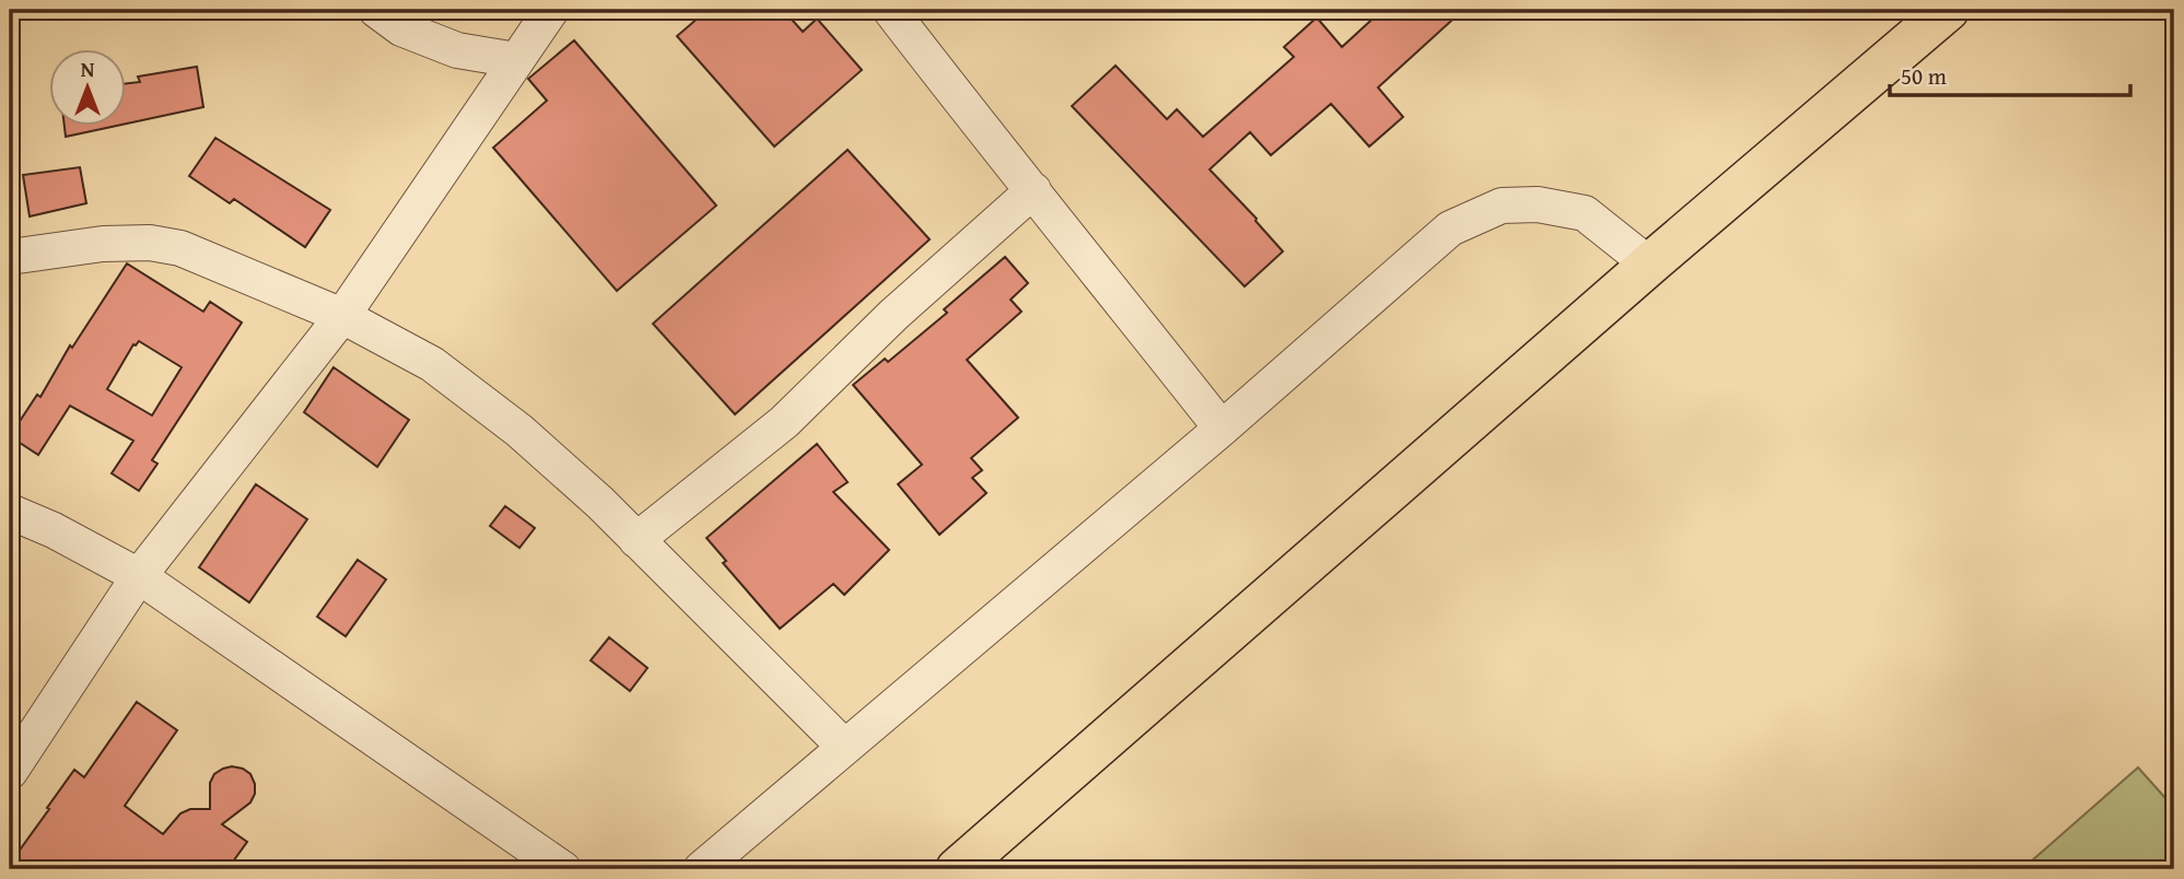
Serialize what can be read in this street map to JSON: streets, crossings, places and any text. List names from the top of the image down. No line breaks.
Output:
{"scale_bar":"50 m","north":"top"}
